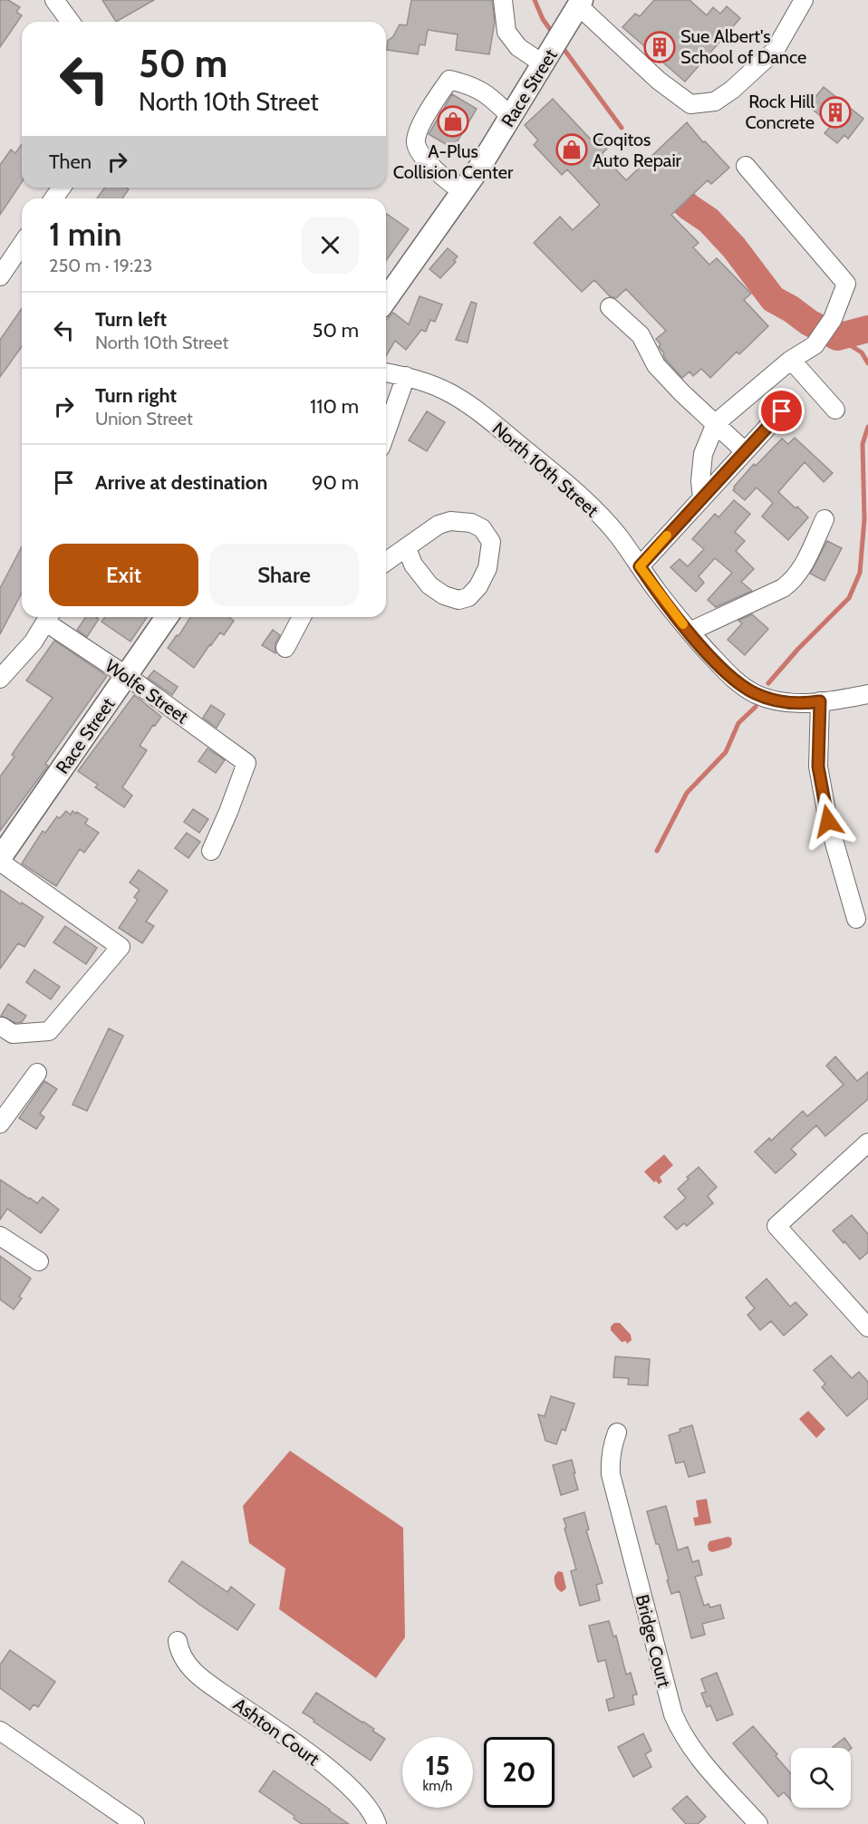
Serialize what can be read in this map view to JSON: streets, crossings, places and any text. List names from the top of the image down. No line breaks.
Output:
{"streets":{"main road":["Race Street"],"street":["North 10th Street","Wolfe Street","Bridge Court","Ashton Court"]},"crossings":[["Race Street","Wolfe Street"]],"places":{"building":["Sue Albert's School of Dance","Rock Hill Concrete"],"shop":["A-Plus Collision Center","Coqitos Auto Repair"]},"page":{"turn":["50 m","North 10th Street"],"then":"Then","heading":["1 min","250 m · 19:23"],"list":[{"name":"Turn left","note":"North 10th Street","value":"50 m"},{"name":"Turn right","note":"Union Street","value":"110 m"},{"name":"Arrive at destination","value":"90 m"}],"buttons":["Exit","Share"],"speed":"15 km/h","limit":"20"}}
